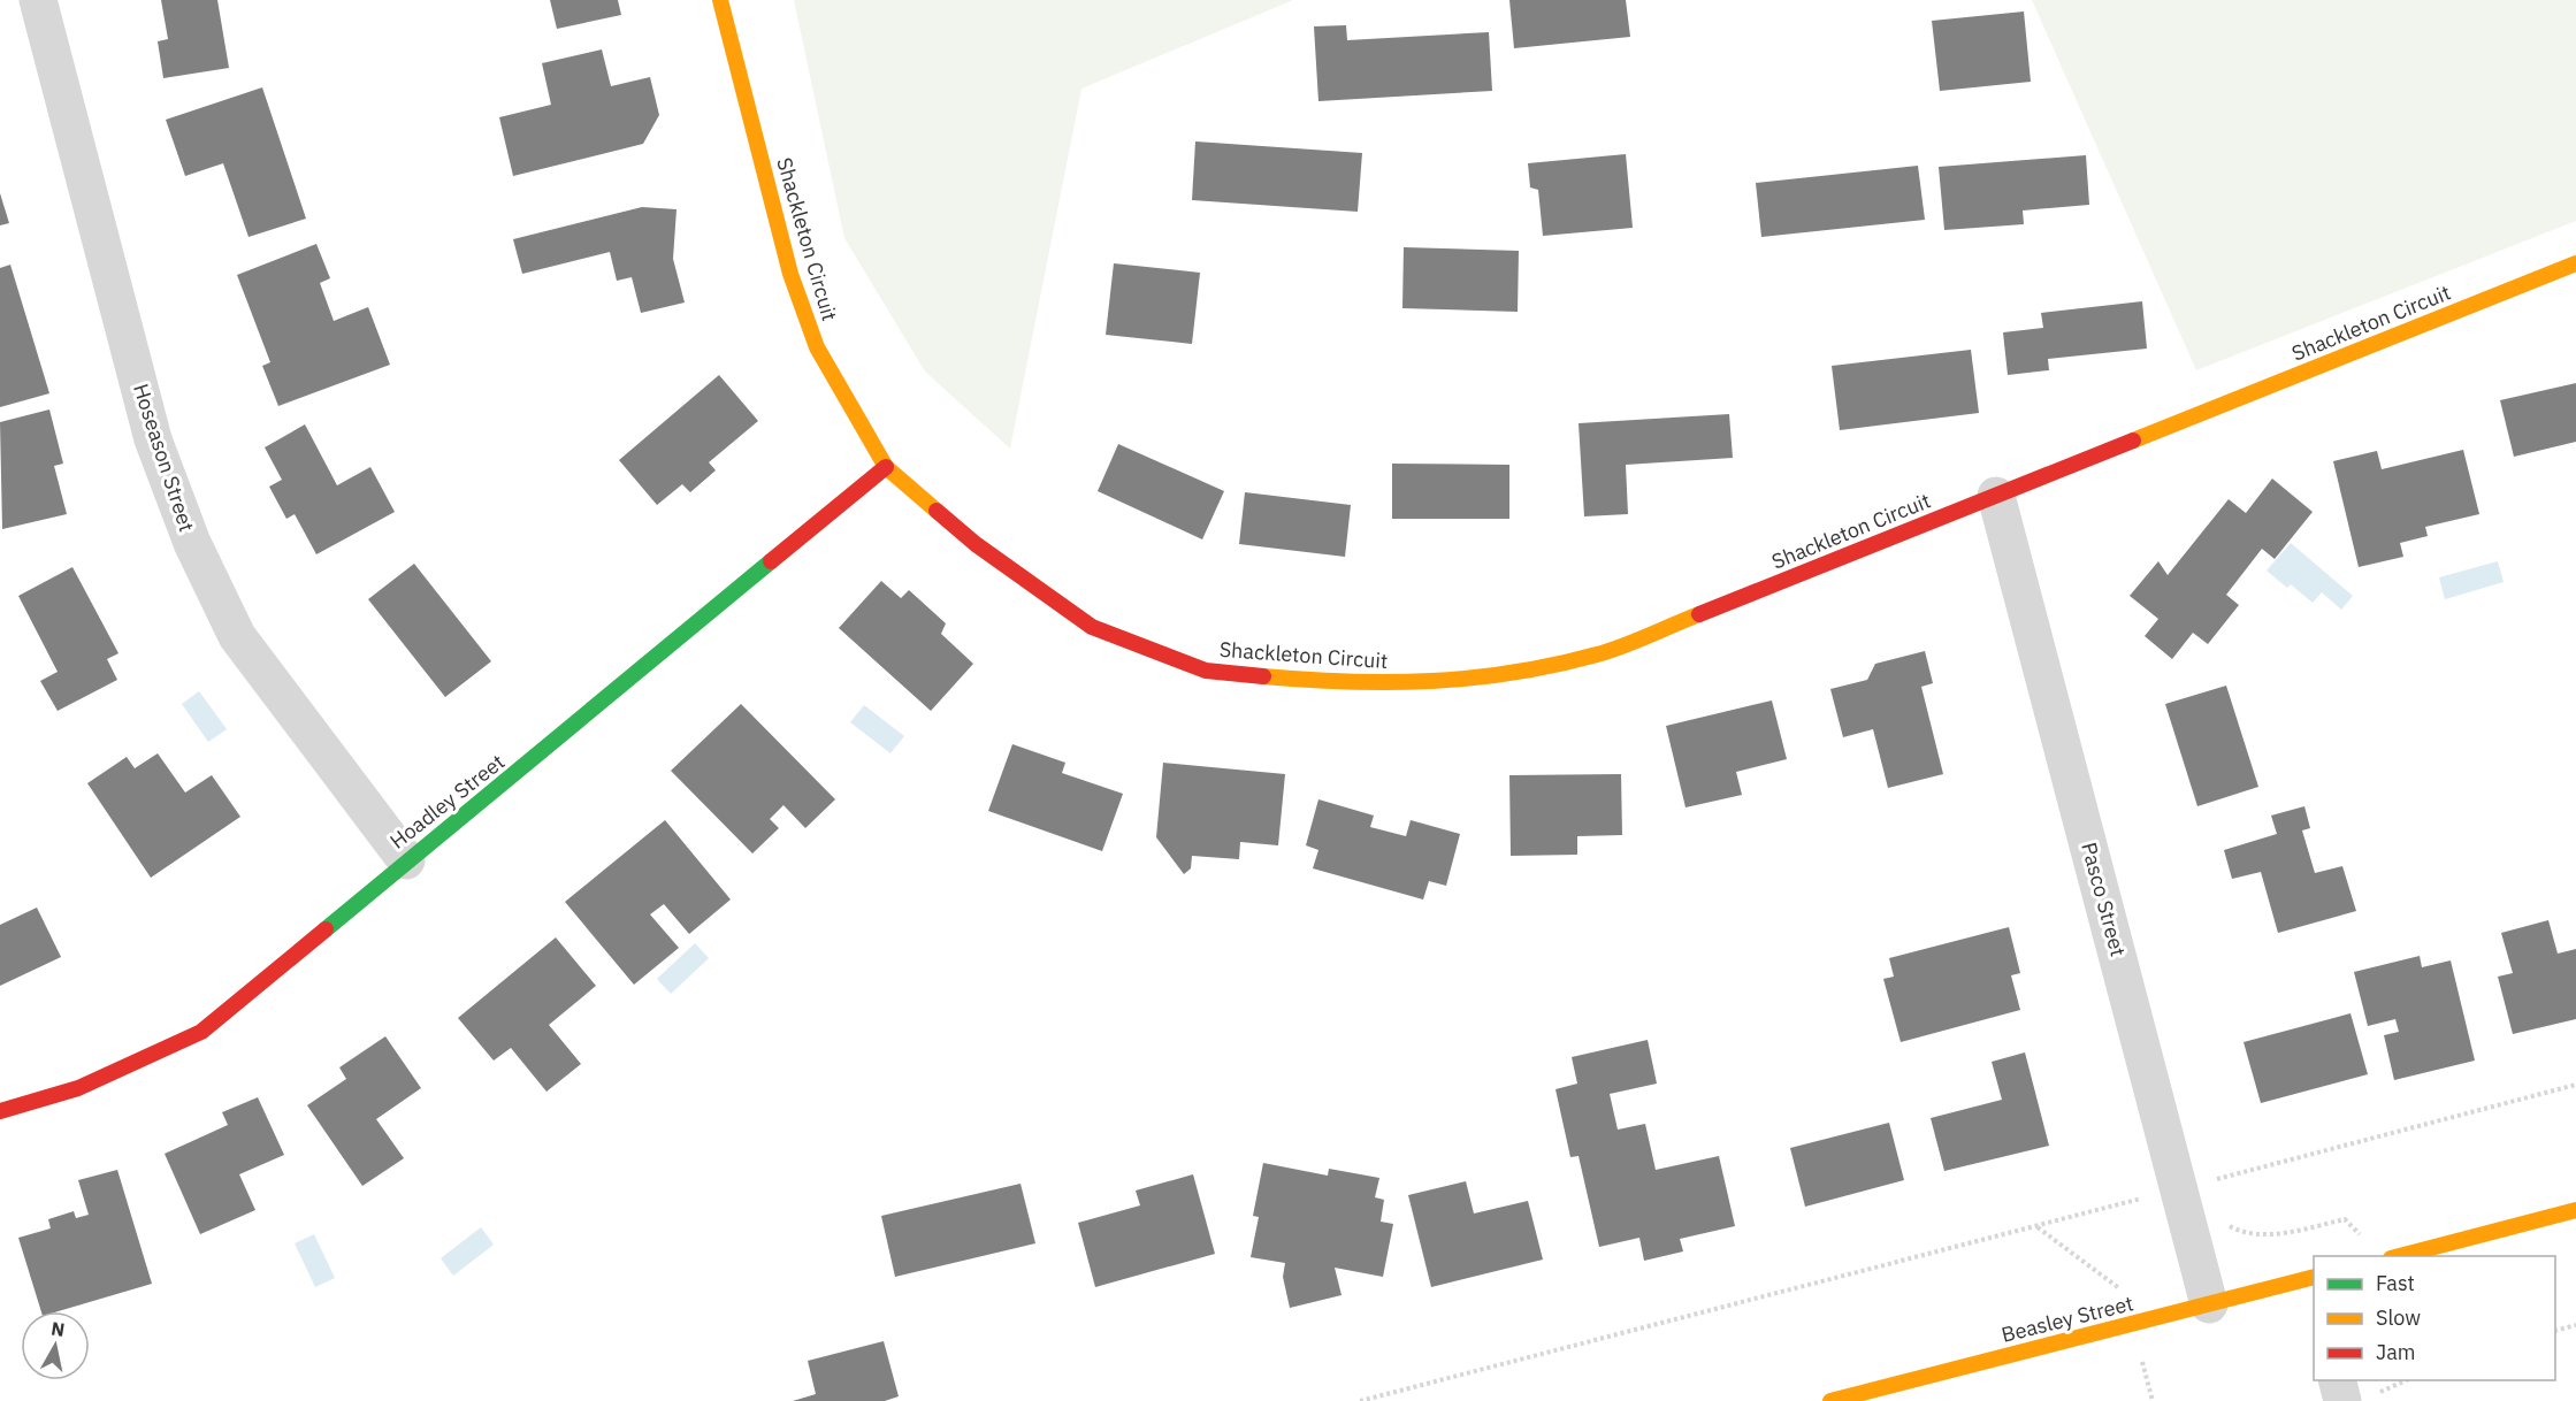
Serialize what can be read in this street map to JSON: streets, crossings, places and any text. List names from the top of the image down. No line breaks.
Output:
{"streets":{"street":["Shackleton Circuit","Hoseason Street","Hoadley Street","Pasco Street","Beasley Street"]},"crossings":[["Shackleton Circuit","Hoadley Street"],["Shackleton Circuit","Pasco Street"],["Hoseason Street","Hoadley Street"],["Pasco Street","Beasley Street"]],"legend":["Fast","Slow","Jam"],"north":"top"}
